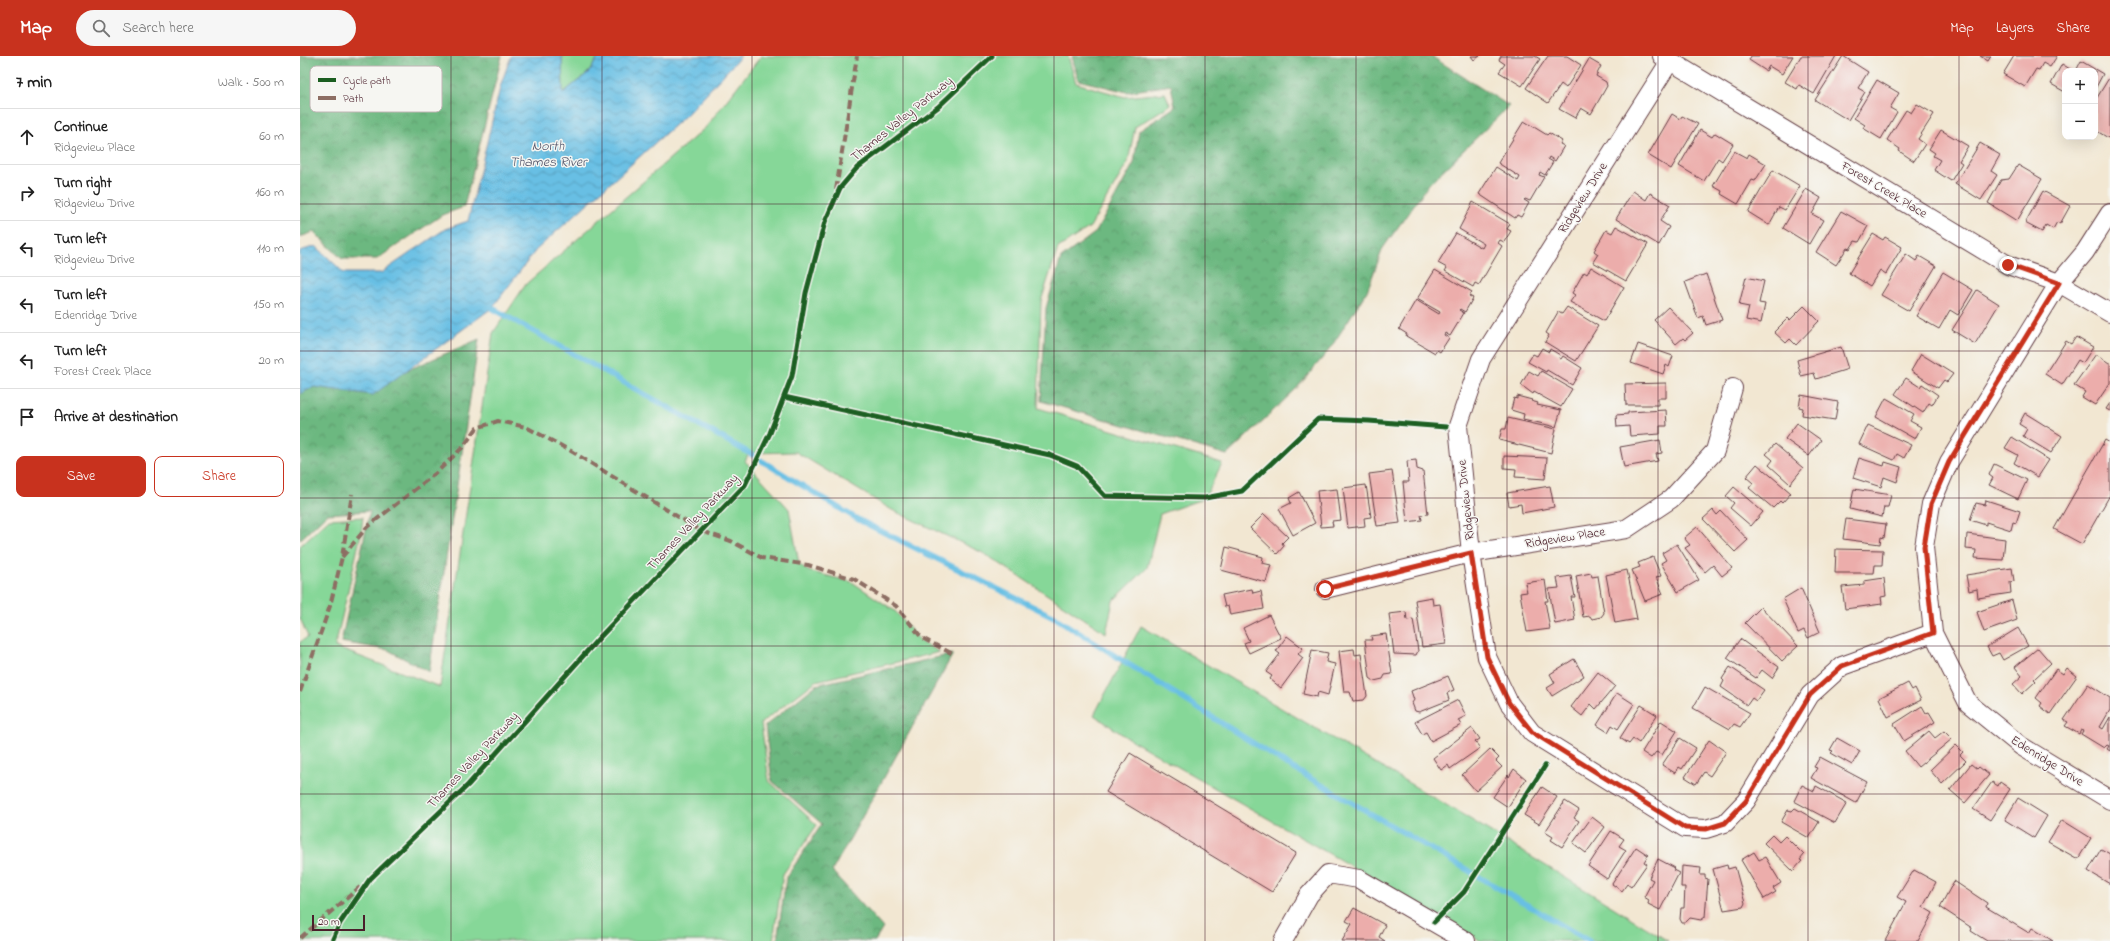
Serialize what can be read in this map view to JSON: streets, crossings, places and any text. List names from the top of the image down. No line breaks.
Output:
{"streets":{"street":["Forest Creek Place","Ridgeview Drive","Ridgeview Place","Edenridge Drive"],"cycle path":["Thames Valley Parkway"]},"crossings":[["Forest Creek Place","Ridgeview Drive"],["Forest Creek Place","Edenridge Drive"],["Ridgeview Drive","Ridgeview Place"],["Ridgeview Drive","Edenridge Drive"]],"water":["North Thames River"],"legend":["Cycle path","Path"],"scale_bar":"20 m","page":{"header":"Map","search":"Search here","nav":["Map","Layers","Share"],"heading":["7 min","Walk · 500 m"],"map_buttons":["+","−"],"list":[["Continue","Ridgeview Place","60 m"],["Turn right","Ridgeview Drive","160 m"],["Turn left","Ridgeview Drive","110 m"],["Turn left","Edenridge Drive","150 m"],["Turn left","Forest Creek Place","20 m"],"Arrive at destination"],"buttons":["Save","Share"],"scale":"20 m"}}
